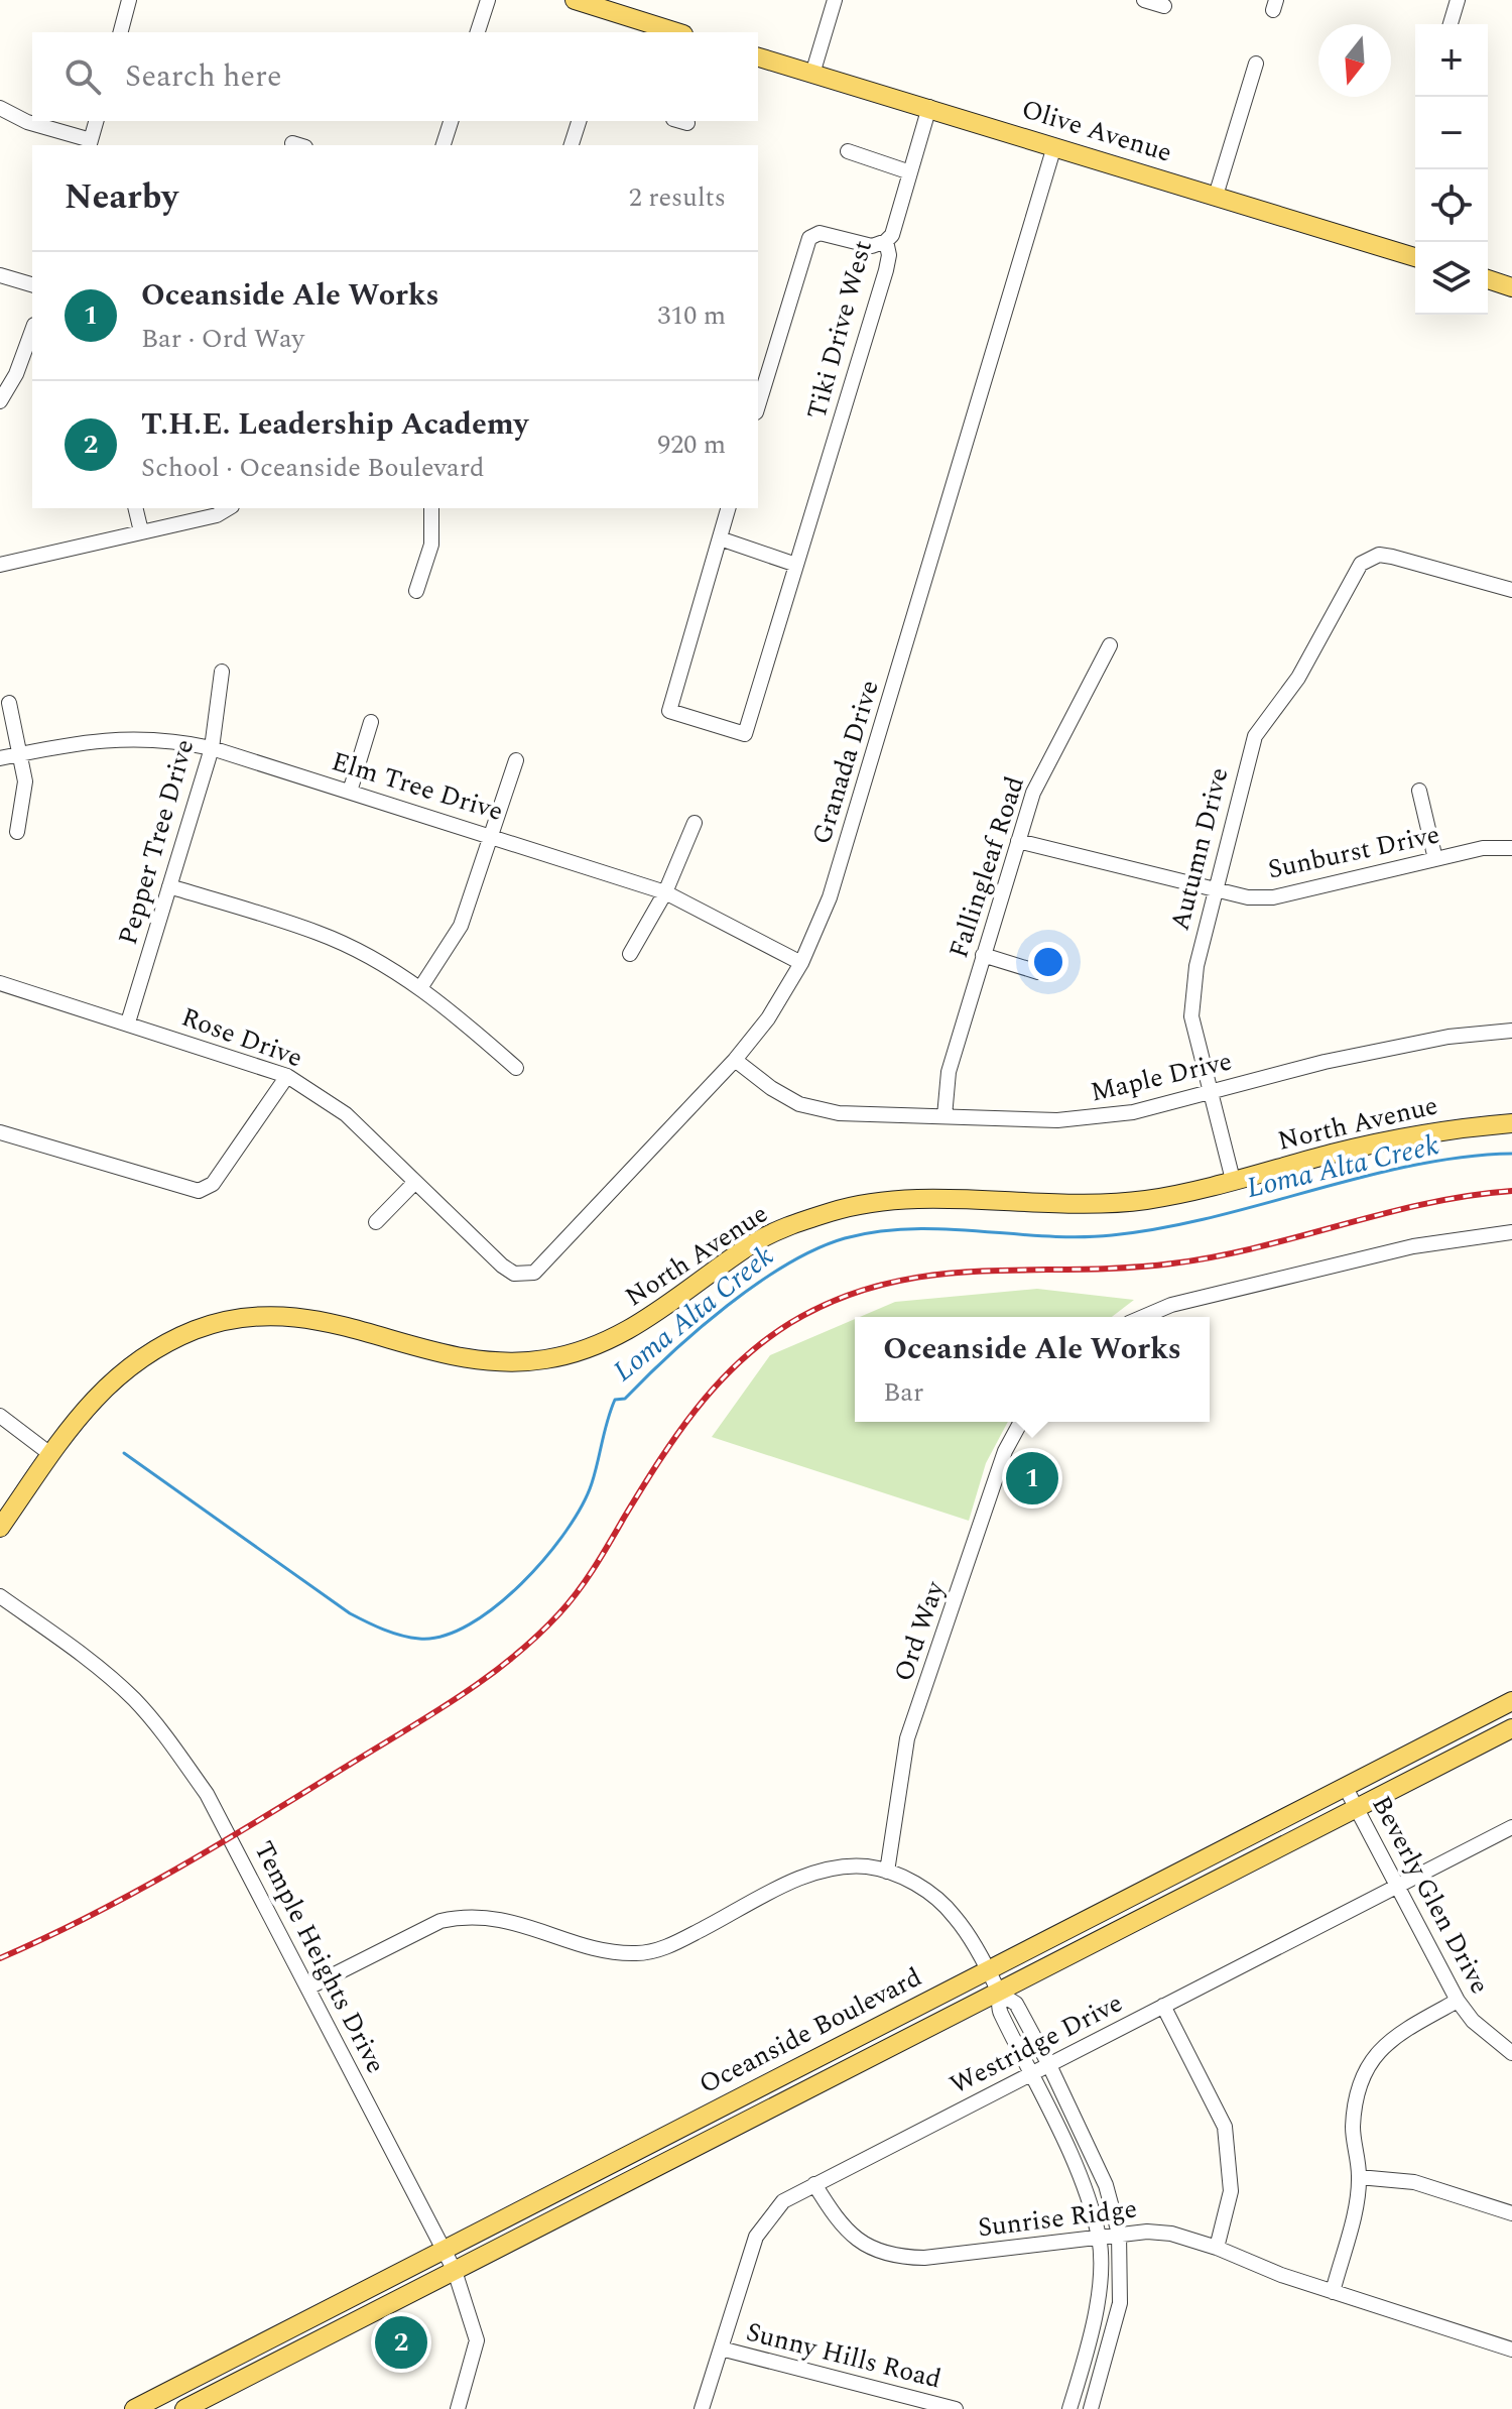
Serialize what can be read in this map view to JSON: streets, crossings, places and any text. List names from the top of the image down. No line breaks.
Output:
{"streets":{"main road":["Olive Avenue","North Avenue","Oceanside Boulevard"],"street":["Tiki Drive West","Granada Drive","Elm Tree Drive","Pepper Tree Drive","Autumn Drive","Sunburst Drive","Fallingleaf Road","Rose Drive","Maple Drive","Ord Way","Beverly Glen Drive","Temple Heights Drive","Westridge Drive","Sunrise Ridge","Sunny Hills Road"]},"crossings":[["Olive Avenue","Tiki Drive West"],["Olive Avenue","Granada Drive"],["Granada Drive","Elm Tree Drive"],["Granada Drive","Rose Drive"],["Granada Drive","Maple Drive"],["Elm Tree Drive","Pepper Tree Drive"],["Pepper Tree Drive","Rose Drive"],["Autumn Drive","Sunburst Drive"],["Autumn Drive","Maple Drive"],["Autumn Drive","North Avenue"],["Sunburst Drive","Fallingleaf Road"],["Fallingleaf Road","Maple Drive"],["Beverly Glen Drive","Oceanside Boulevard"],["Beverly Glen Drive","Westridge Drive"],["Temple Heights Drive","Oceanside Boulevard"],["Westridge Drive","Sunrise Ridge"],["Westridge Drive","Sunny Hills Road"]],"water":["Loma Alta Creek"],"north":"bottom","page":{"map_buttons":["+","−"],"search":"Search here","heading":["Nearby","2 results"],"list":[{"mark":"1","name":"Oceanside Ale Works","note":"Bar · Ord Way","value":"310 m"},{"mark":"2","name":"T.H.E. Leadership Academy","note":"School · Oceanside Boulevard","value":"920 m"}],"popup":["Oceanside Ale Works","Bar"],"pins":["1","2"]}}
